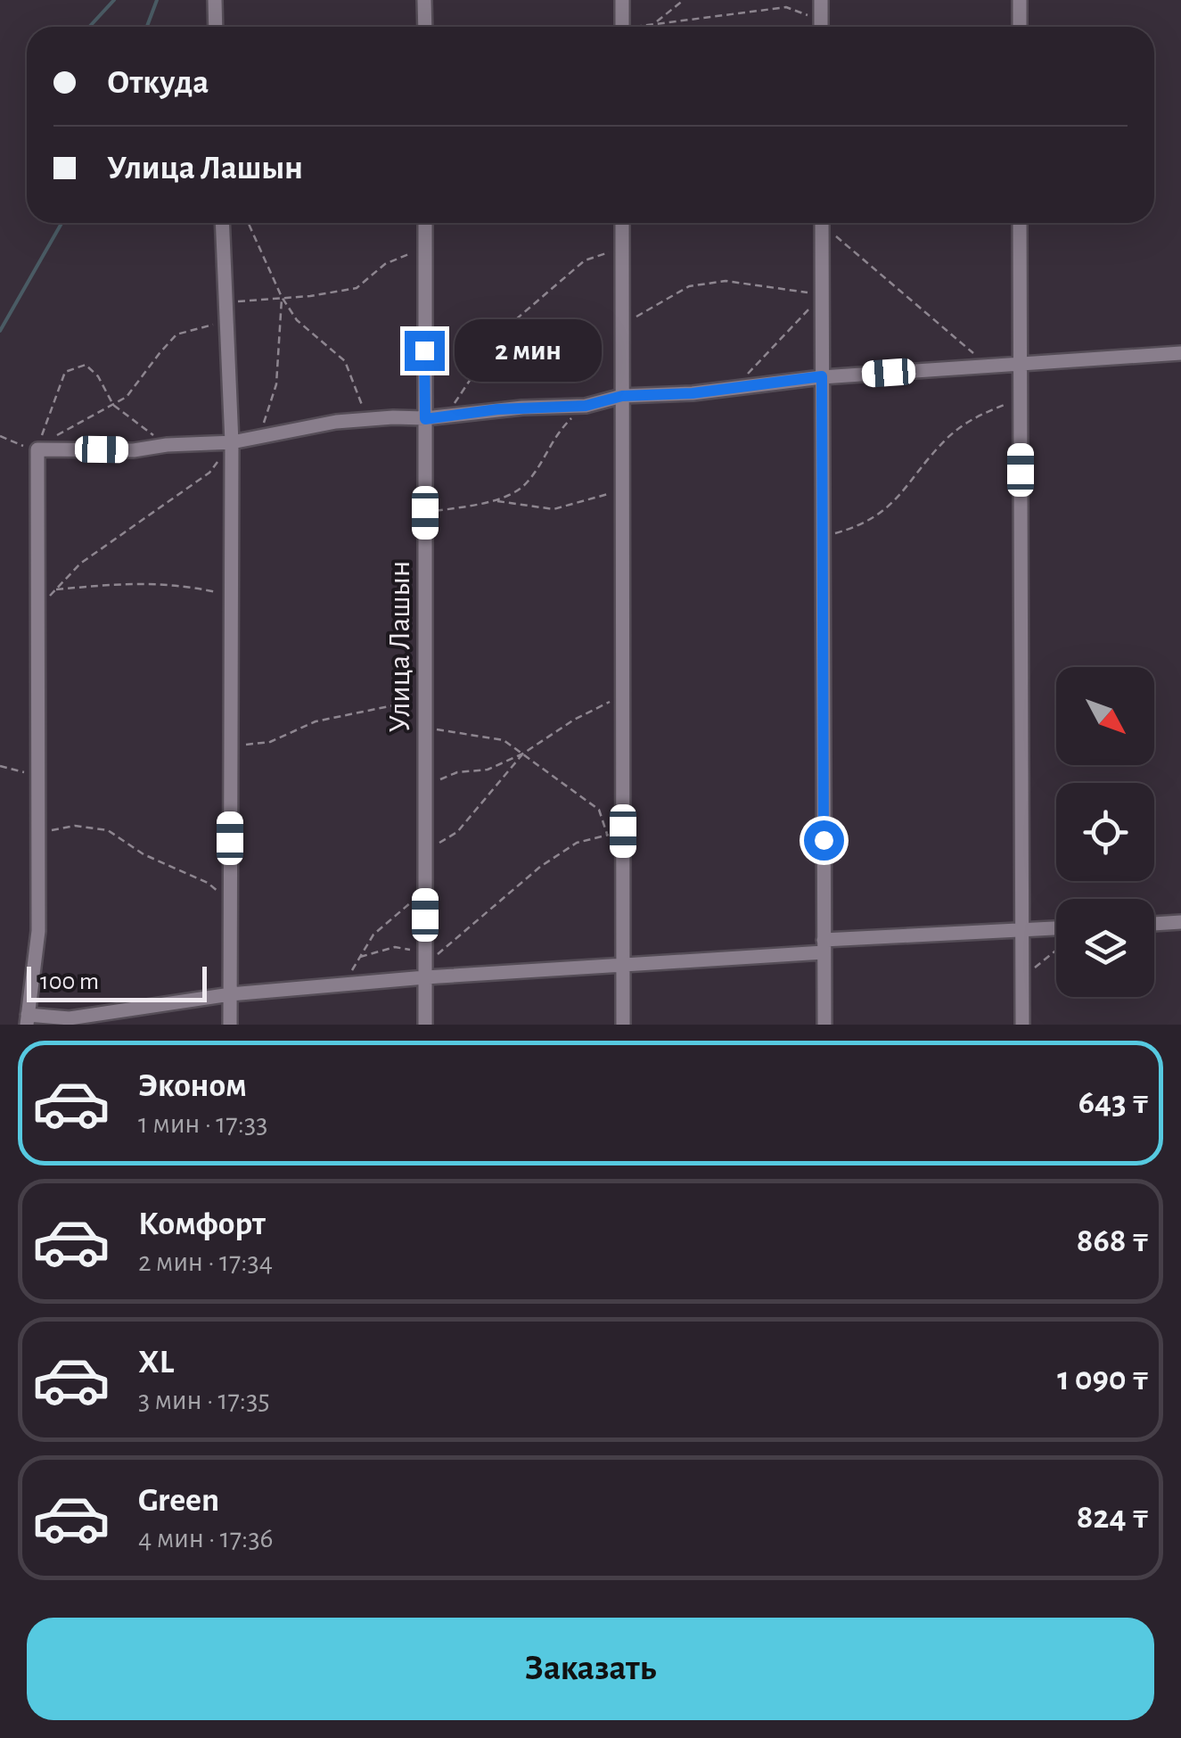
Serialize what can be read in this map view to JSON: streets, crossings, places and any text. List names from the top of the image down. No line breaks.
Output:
{"streets":{"street":["Улица Лашын"]},"scale_bar":"100 m","north":"bottom right","page":{"banner":["Откуда","Улица Лашын"],"bubble":"2 мин","scale":"100 m","list":[{"name":"Эконом","note":"1 мин · 17:33","value":"643 ₸"},{"name":"Комфорт","note":"2 мин · 17:34","value":"868 ₸"},{"name":"XL","note":"3 мин · 17:35","value":"1 090 ₸"},{"name":"Green","note":"4 мин · 17:36","value":"824 ₸"}],"buttons":"Заказать"}}
